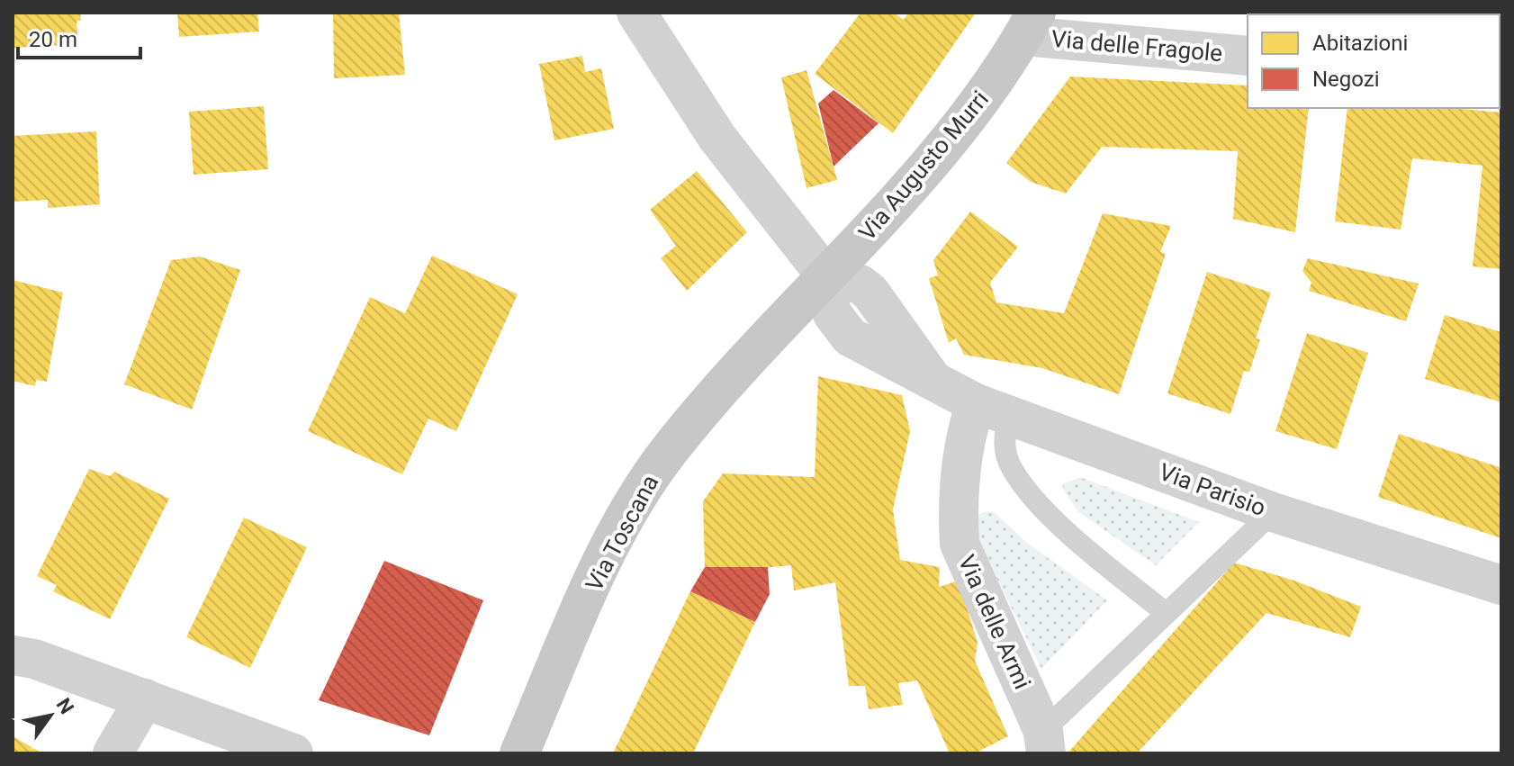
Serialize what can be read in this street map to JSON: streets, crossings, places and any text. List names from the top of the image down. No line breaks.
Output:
{"streets":{"main road":["Via Augusto Murri","Via Toscana"],"street":["Via delle Fragole","Via Parisio","Via delle Armi"]},"crossings":[["Via delle Fragole","Via Augusto Murri"],["Via Augusto Murri","Via Parisio"],["Via Augusto Murri","Via Toscana"],["Via Parisio","Via Toscana"],["Via Parisio","Via delle Armi"]],"legend":["Abitazioni","Negozi"],"scale_bar":"20 m","north":"top right"}
